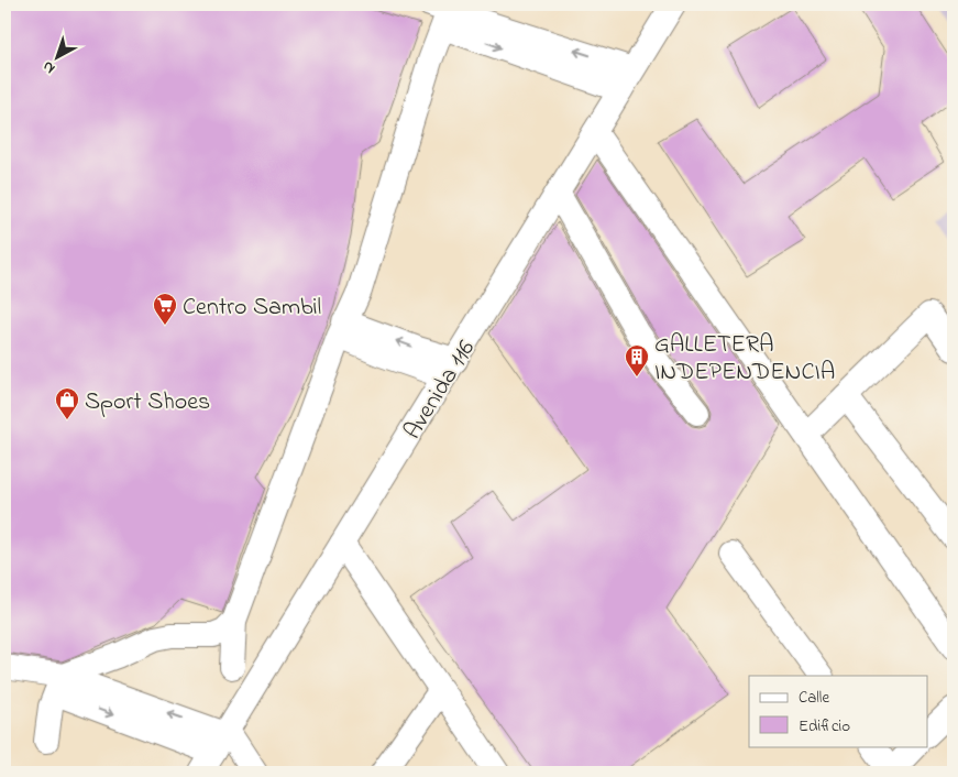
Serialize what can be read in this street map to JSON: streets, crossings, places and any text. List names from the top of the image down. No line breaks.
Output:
{"streets":{"street":["Avenida 116"]},"places":{"supermarket":["Centro Sambil"],"building":["GALLETERA INDEPENDENCIA"],"shop":["Sport Shoes"]},"legend":["Calle","Edificio"],"north":"bottom left"}
